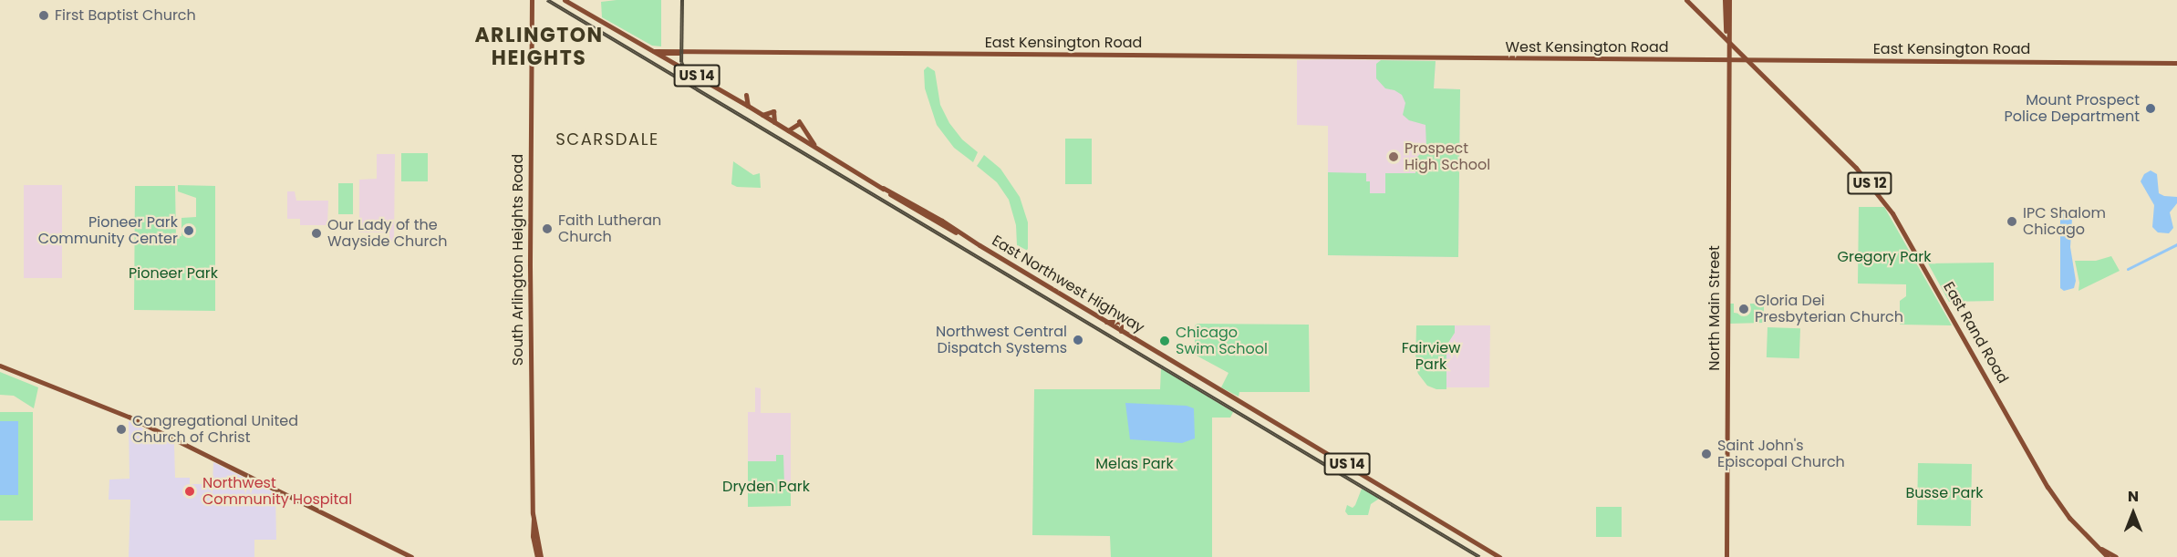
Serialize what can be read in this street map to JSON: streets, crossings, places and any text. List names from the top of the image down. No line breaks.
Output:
{"streets":{"main road":["East Kensington Road","West Kensington Road","US 14","US 12","South Arlington Heights Road","East Northwest Highway","North Main Street","East Rand Road"]},"crossings":[["East Kensington Road","West Kensington Road"],["East Kensington Road","East Northwest Highway"],["East Kensington Road","North Main Street"],["East Kensington Road","East Rand Road"],["West Kensington Road","North Main Street"],["US 12","North Main Street"],["US 12","East Rand Road"],["North Main Street","East Rand Road"]],"districts":["ARLINGTON HEIGHTS","SCARSDALE"],"parks":["Gregory Park","Pioneer Park","Fairview Park","Melas Park","Dryden Park","Busse Park"],"places":["First Baptist Church","Mount Prospect Police Department","Prospect High School","IPC Shalom Chicago","Faith Lutheran Church","Pioneer Park Community Center","Our Lady of the Wayside Church","Gloria Dei Presbyterian Church","Northwest Central Dispatch Systems","Chicago Swim School","Congregational United Church of Christ","Saint John's Episcopal Church","Northwest Community Hospital"],"north":"top"}
